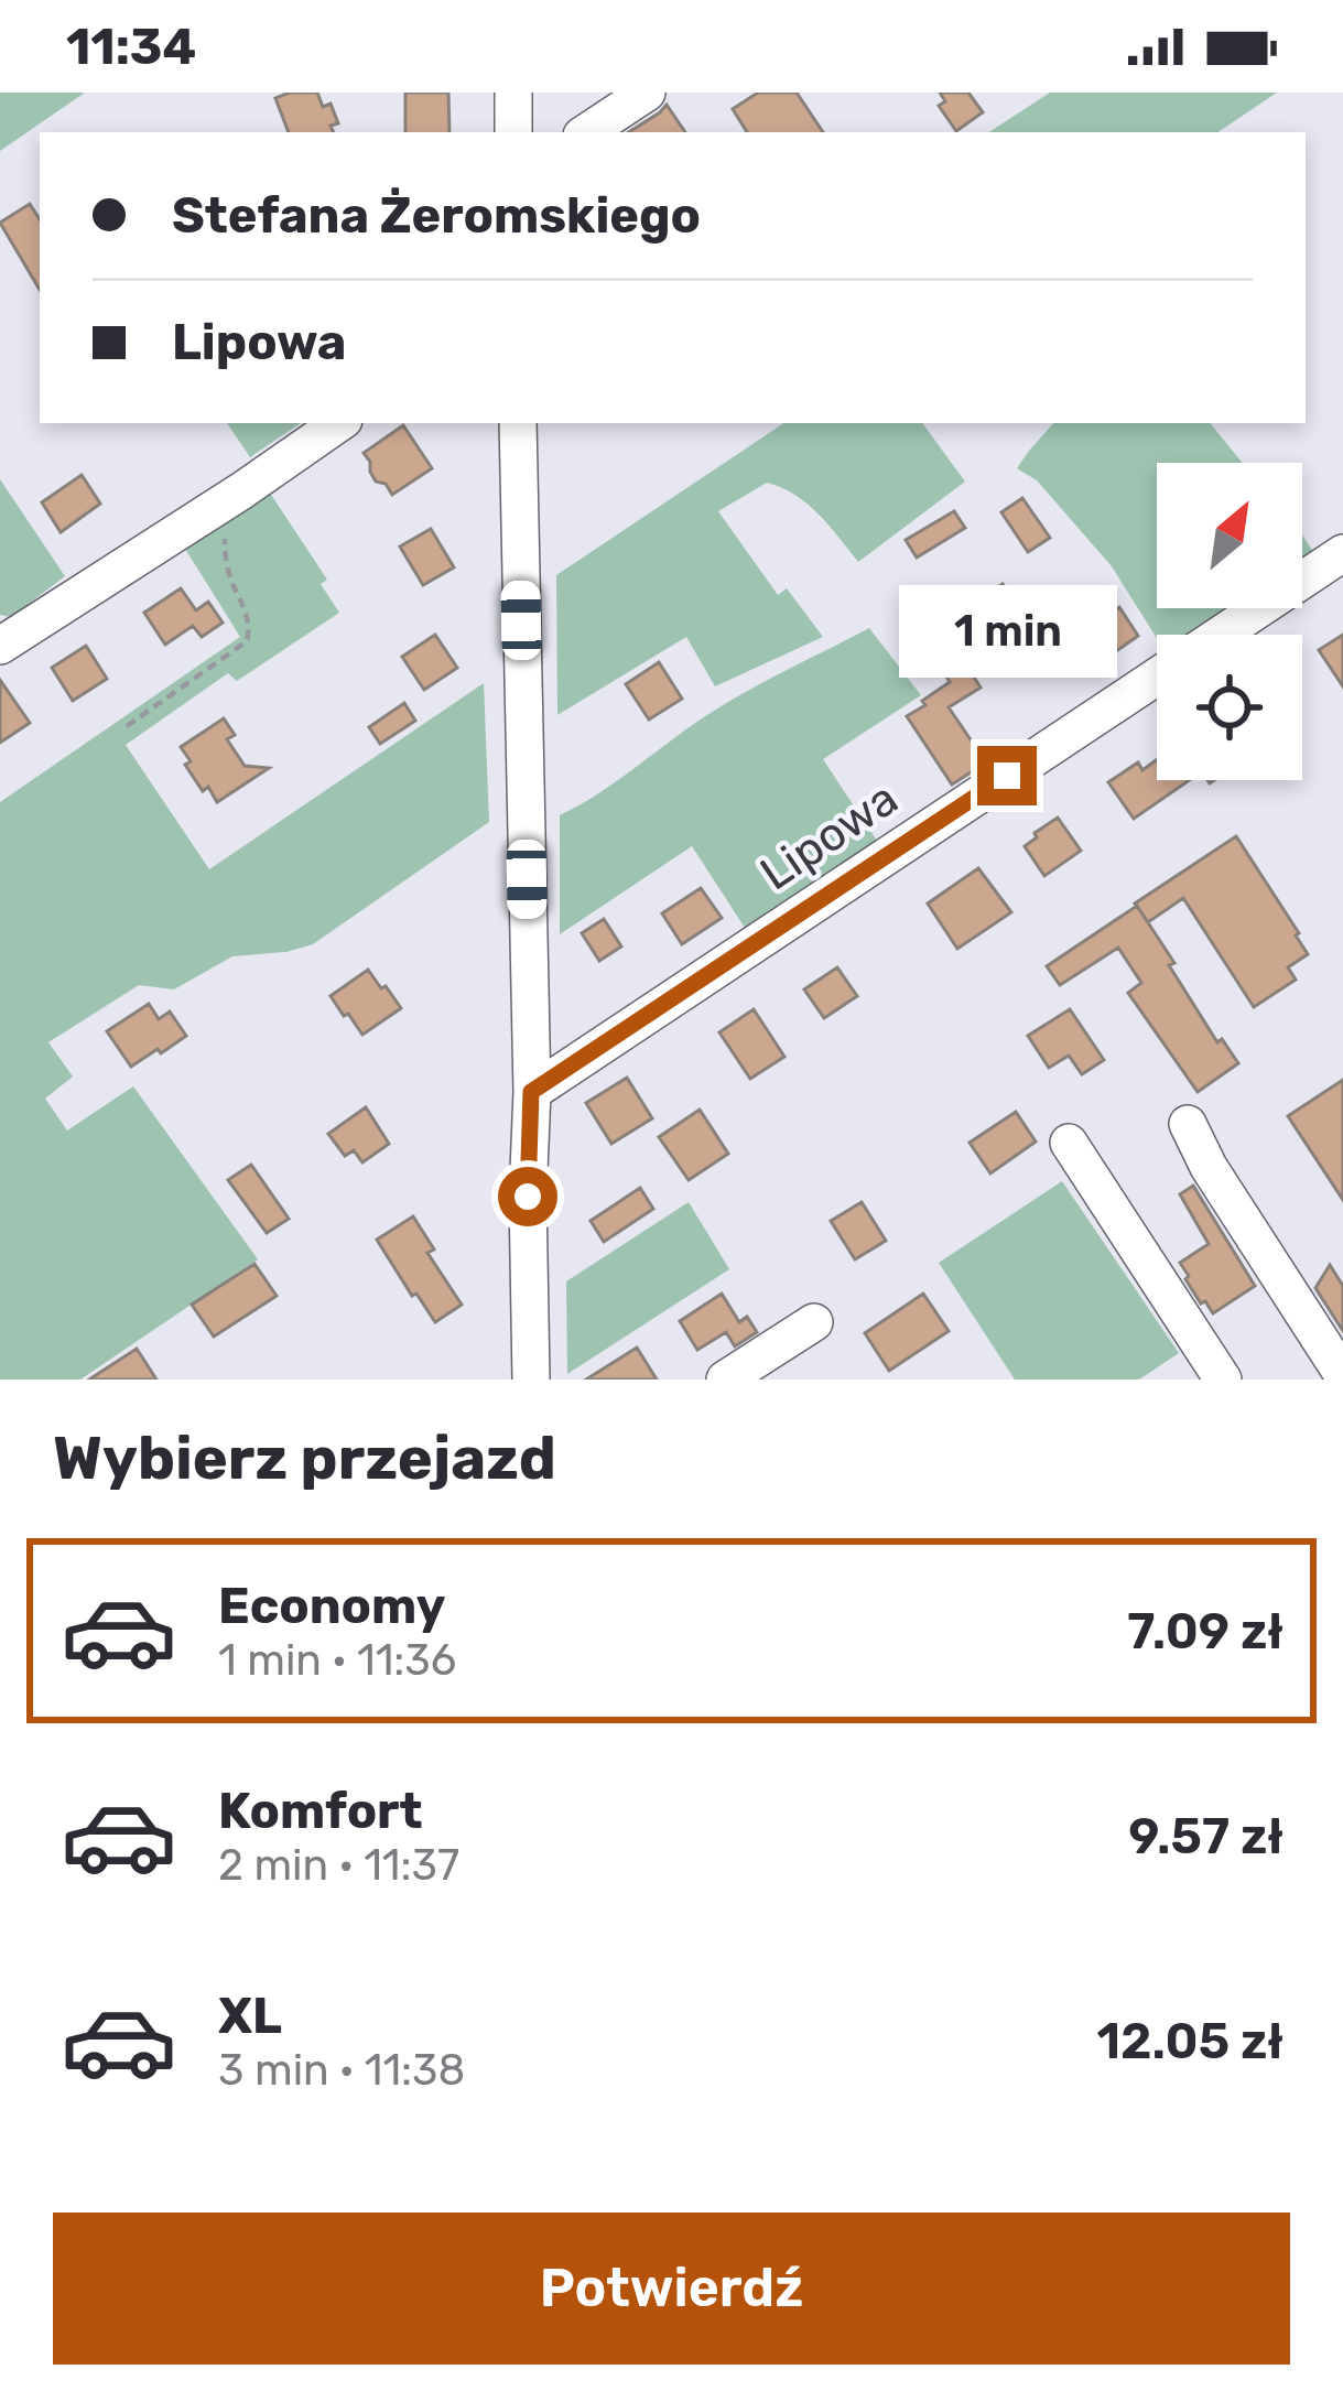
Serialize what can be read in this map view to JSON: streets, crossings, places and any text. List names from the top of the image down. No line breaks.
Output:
{"streets":{"street":["Lipowa"]},"north":"top right","page":{"status":"11:34","banner":["Stefana Żeromskiego","Lipowa"],"bubble":"1 min","heading":"Wybierz przejazd","list":[{"name":"Economy","note":"1 min · 11:36","value":"7.09 zł"},{"name":"Komfort","note":"2 min · 11:37","value":"9.57 zł"},{"name":"XL","note":"3 min · 11:38","value":"12.05 zł"}],"buttons":"Potwierdź"}}
